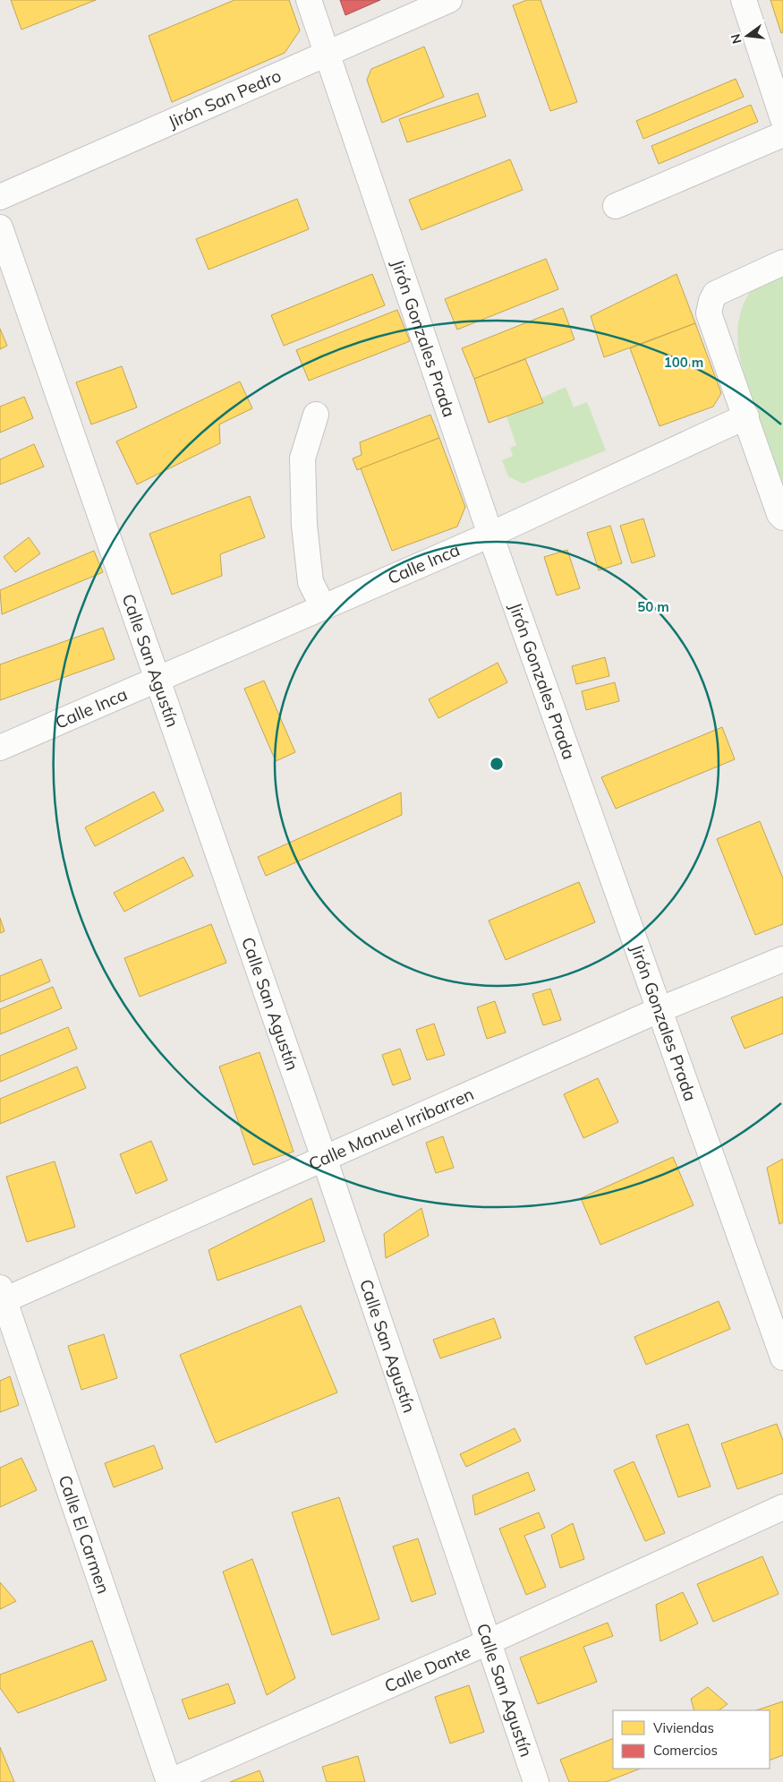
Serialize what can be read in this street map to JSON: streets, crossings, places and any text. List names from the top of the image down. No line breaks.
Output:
{"streets":{"street":["Jirón San Pedro","Jirón Gonzales Prada","Calle Inca","Calle San Agustín","Calle Manuel Irribarren","Calle El Carmen","Calle Dante"]},"crossings":[["Jirón San Pedro","Jirón Gonzales Prada"],["Jirón Gonzales Prada","Calle Inca"],["Jirón Gonzales Prada","Calle Manuel Irribarren"],["Calle Inca","Calle San Agustín"],["Calle San Agustín","Calle Manuel Irribarren"],["Calle San Agustín","Calle Dante"],["Calle Manuel Irribarren","Calle El Carmen"],["Calle El Carmen","Calle Dante"]],"legend":["Viviendas","Comercios"],"north":"left","rings":["100 m","50 m"]}
